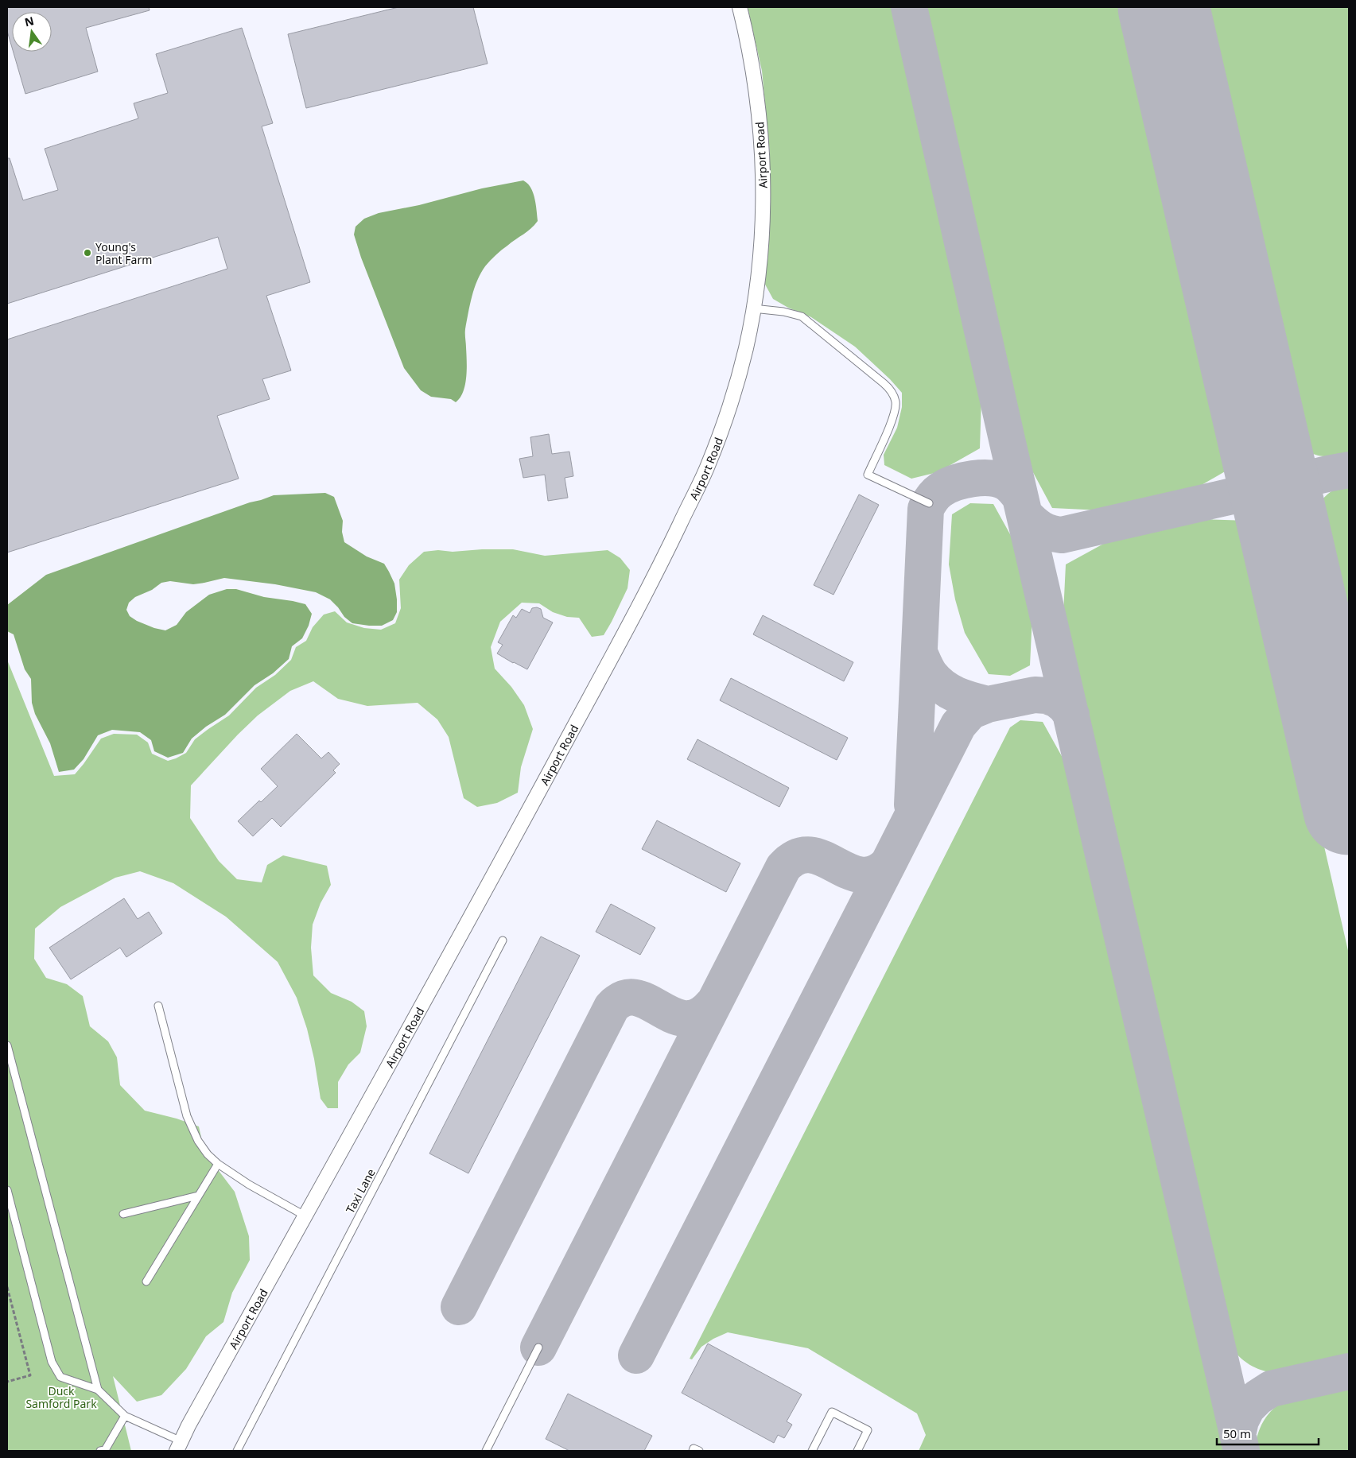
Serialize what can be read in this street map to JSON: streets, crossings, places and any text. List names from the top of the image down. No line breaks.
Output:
{"streets":{"street":["Airport Road"],"lane":["Taxi Lane"]},"parks":["Duck Samford Park"],"places":["Young's Plant Farm"],"scale_bar":"50 m","north":"top"}
